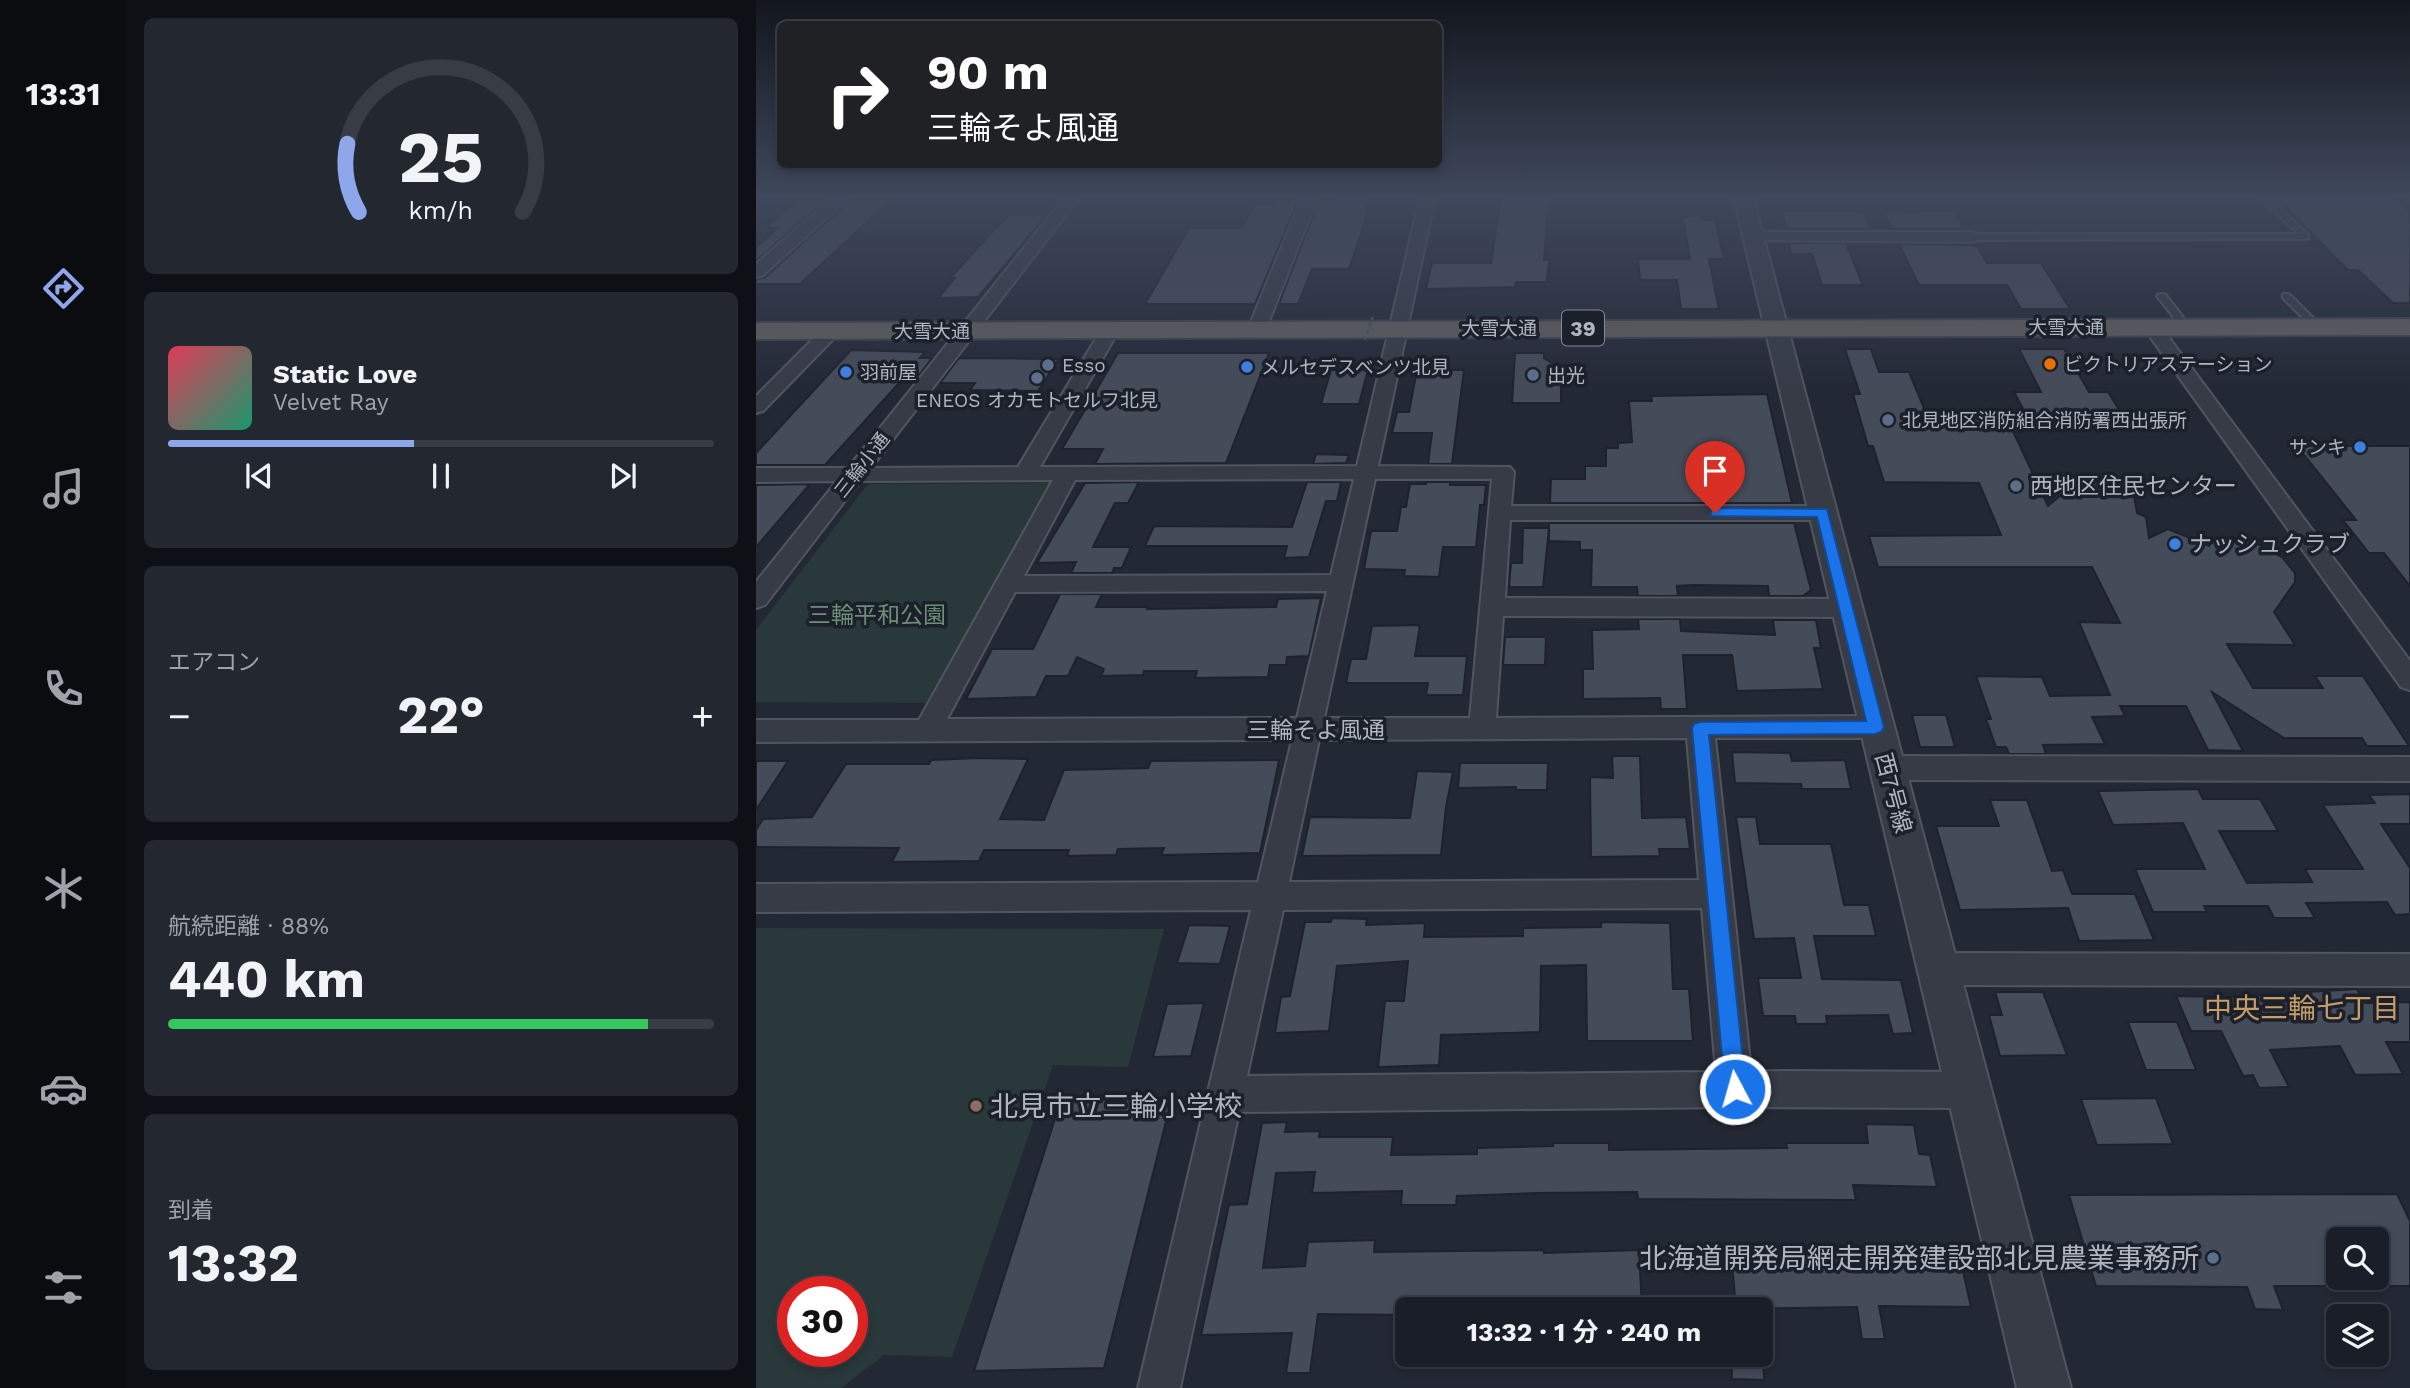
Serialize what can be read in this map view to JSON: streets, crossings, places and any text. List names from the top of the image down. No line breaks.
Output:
{"streets":{"highway":["大雪大通","39"],"street":["三輪小通","三輪そよ風通","西7号線"]},"crossings":[["大雪大通","三輪小通"],["大雪大通","西7号線"],["三輪そよ風通","西7号線"]],"districts":["中央三輪七丁目"],"parks":["三輪平和公園"],"places":["ビクトリアステーション","Esso","メルセデスベンツ北見","羽前屋","出光","ENEOS オカモトセルフ北見","北見地区消防組合消防署西出張所","サンキ","西地区住民センター","ナッシュクラブ","北見市立三輪小学校","北海道開発局網走開発建設部北見農業事務所"],"page":{"tabs":"13:31","turn":["90 m","三輪そよ風通"],"song":["Static Love","Velvet Ray"],"tile":["エアコン",["航続距離 · 88%","440 km"],["到着","13:32"]],"heat":["−","22°","+"],"limit":"30","trip":"13:32 · 1 分 · 240 m","gauge":["25","km/h"]}}
